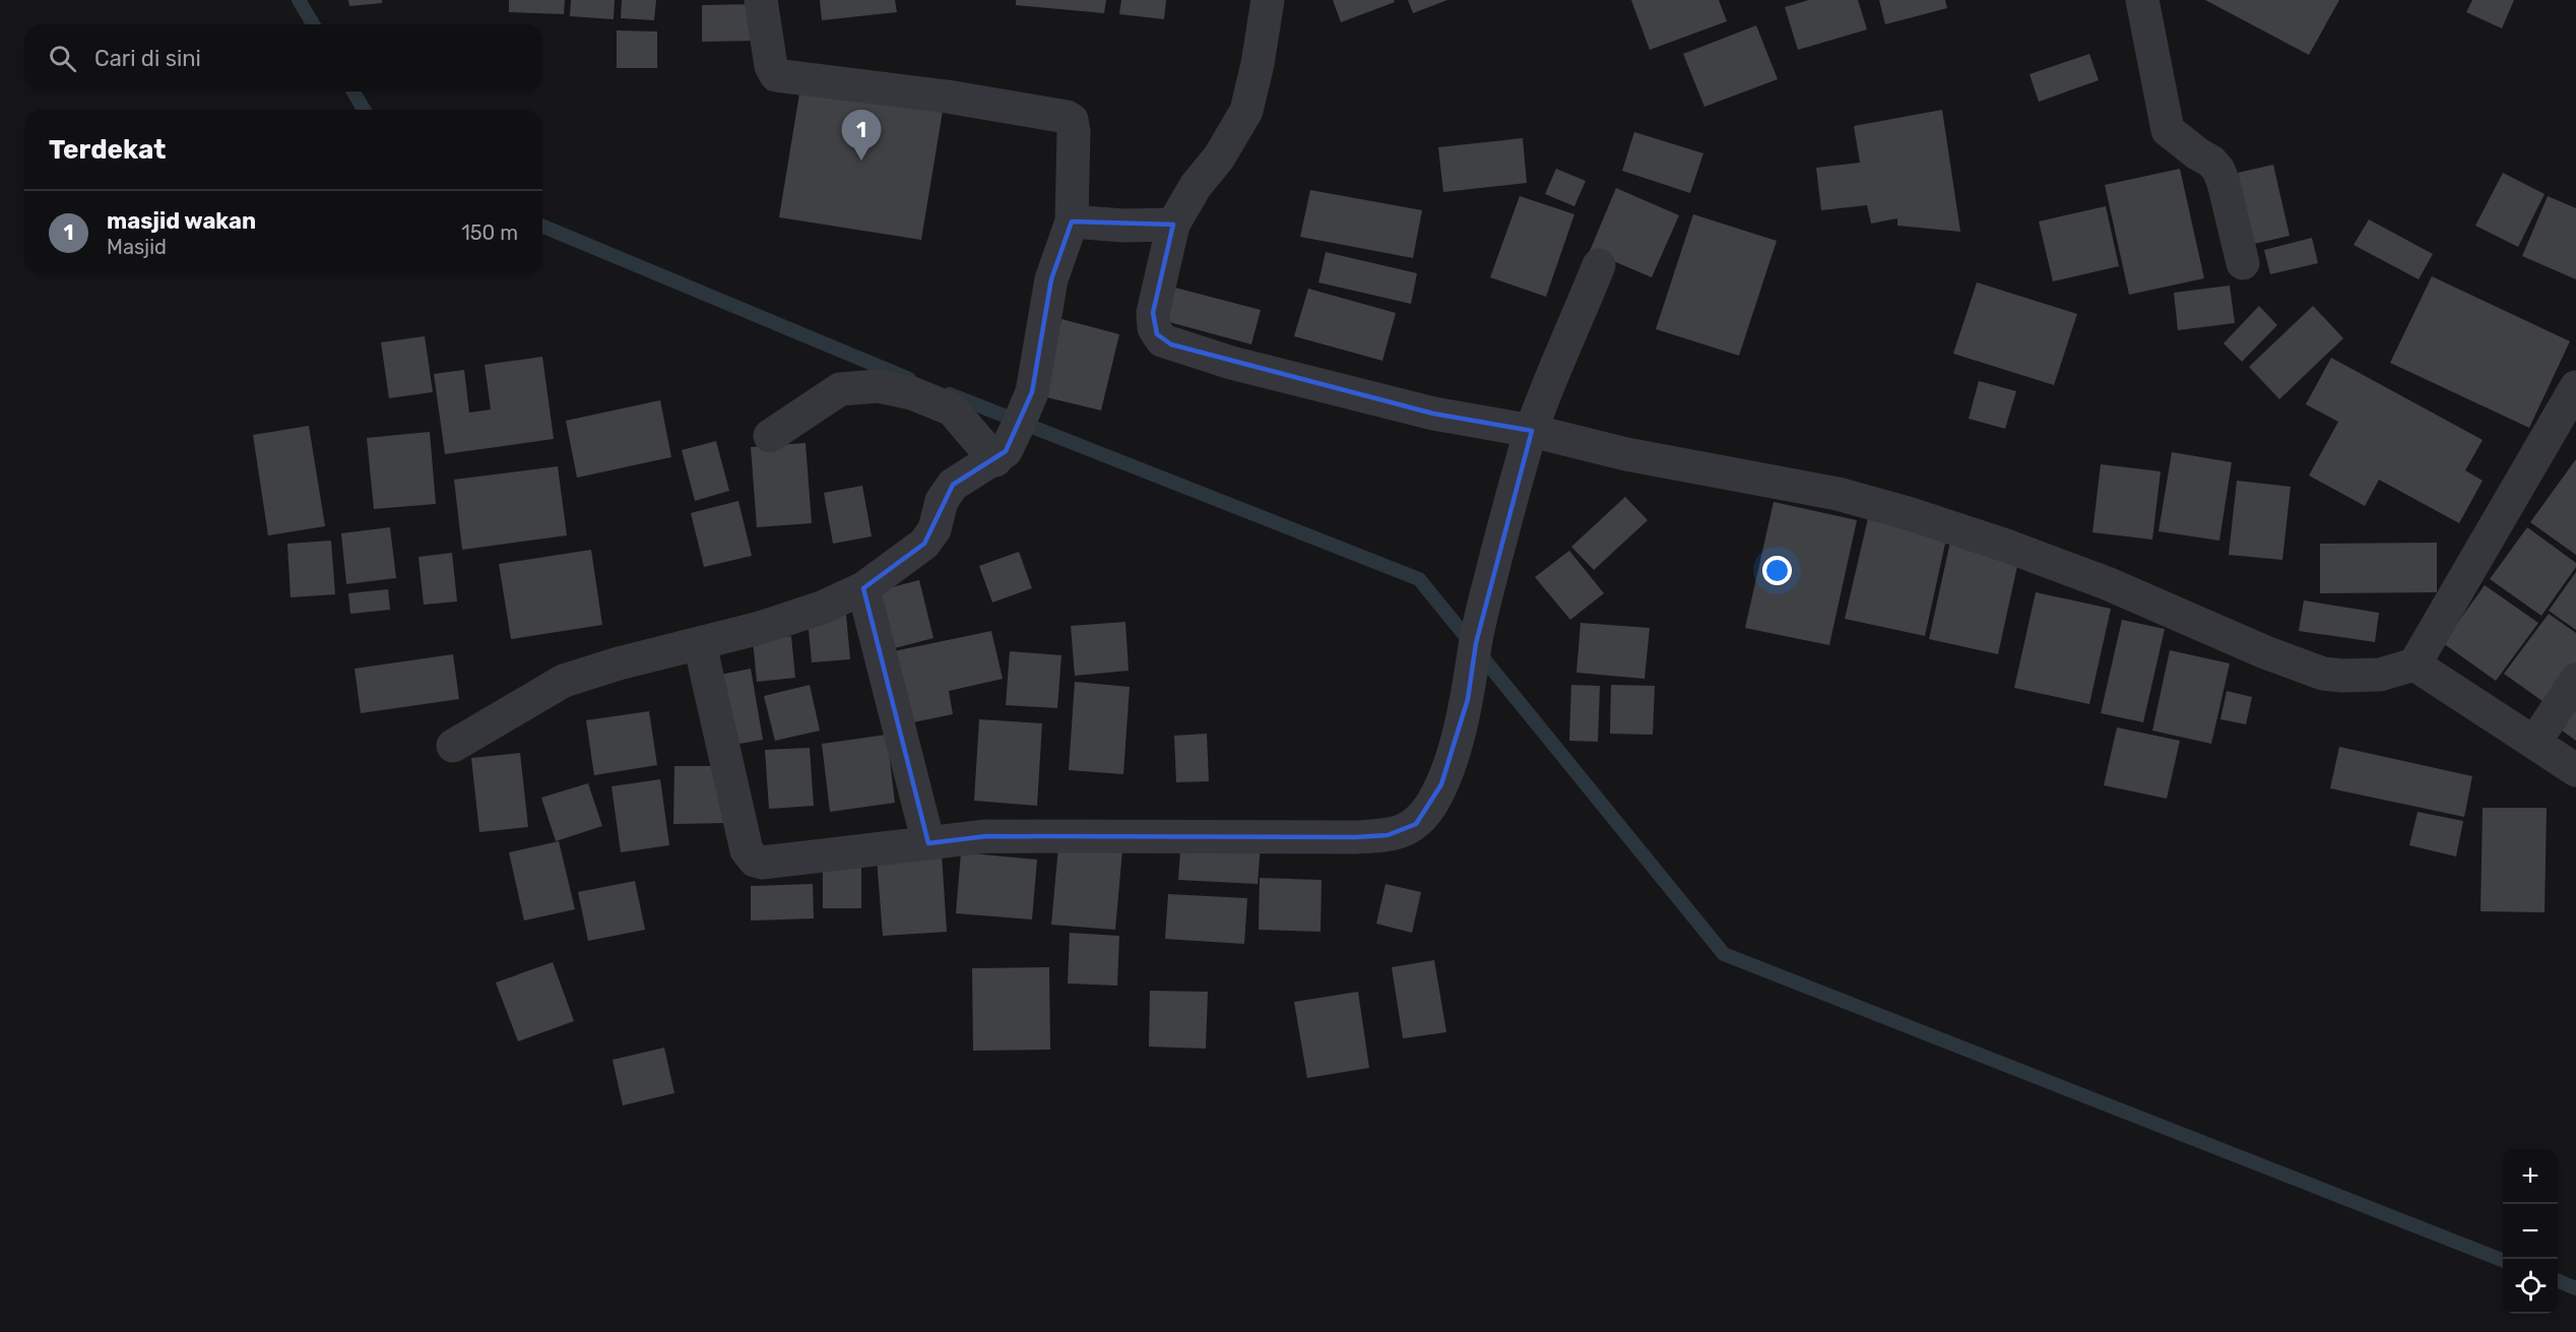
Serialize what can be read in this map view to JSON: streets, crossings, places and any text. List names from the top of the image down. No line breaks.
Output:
{"page":{"search":"Cari di sini","pins":"1","heading":"Terdekat","list":[{"mark":"1","name":"masjid wakan","note":"Masjid","value":"150 m"}],"map_buttons":["+","−"]}}
